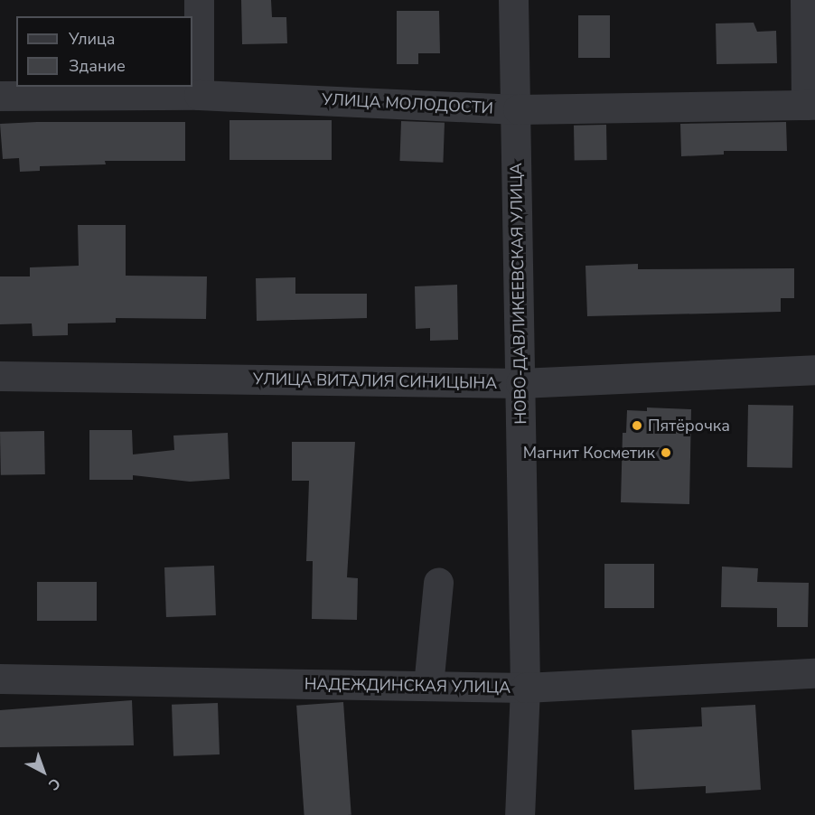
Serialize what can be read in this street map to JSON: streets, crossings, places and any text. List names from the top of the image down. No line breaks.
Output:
{"streets":{"street":["УЛИЦА МОЛОДОСТИ","НОВО-ДАВЛИКЕЕВСКАЯ УЛИЦА","УЛИЦА ВИТАЛИЯ СИНИЦЫНА","НАДЕЖДИНСКАЯ УЛИЦА"]},"crossings":[["УЛИЦА МОЛОДОСТИ","НОВО-ДАВЛИКЕЕВСКАЯ УЛИЦА"],["НОВО-ДАВЛИКЕЕВСКАЯ УЛИЦА","УЛИЦА ВИТАЛИЯ СИНИЦЫНА"],["НОВО-ДАВЛИКЕЕВСКАЯ УЛИЦА","НАДЕЖДИНСКАЯ УЛИЦА"]],"places":["Пятёрочка","Магнит Косметик"],"legend":["Улица","Здание"],"north":"bottom right"}
